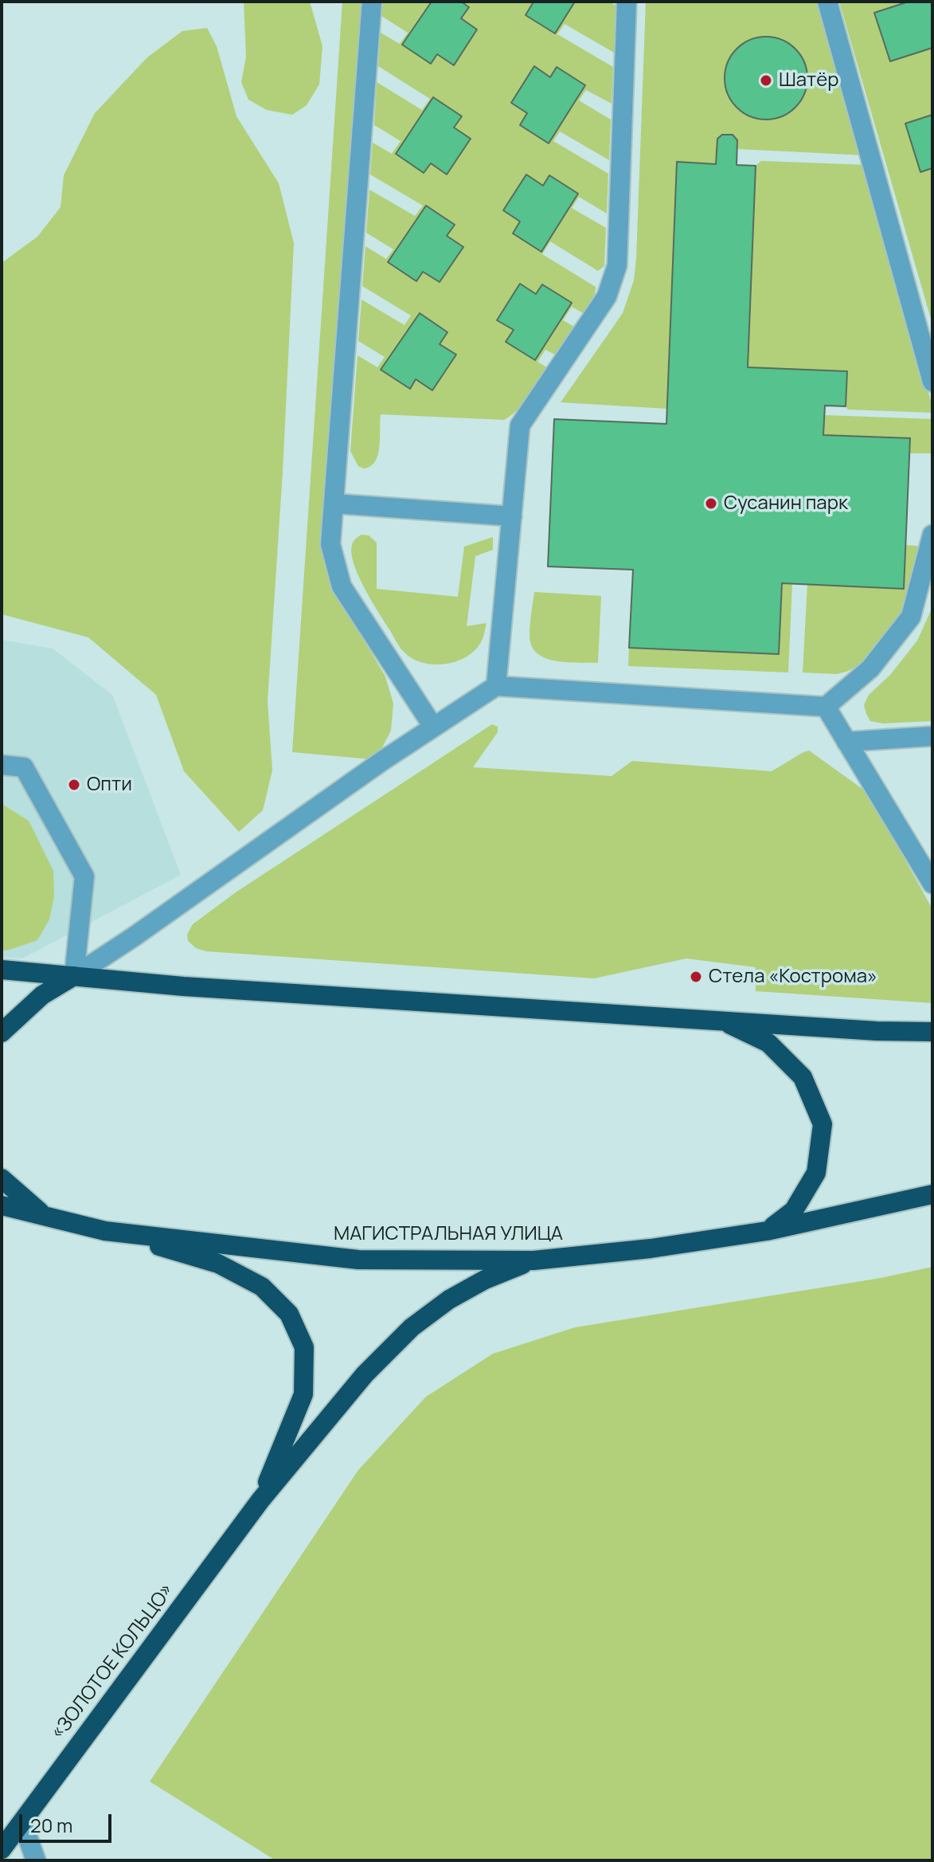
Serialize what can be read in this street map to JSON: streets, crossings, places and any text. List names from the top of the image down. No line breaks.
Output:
{"streets":{"highway":["МАГИСТРАЛЬНАЯ УЛИЦА","«ЗОЛОТОЕ КОЛЬЦО»"]},"crossings":[["МАГИСТРАЛЬНАЯ УЛИЦА","«ЗОЛОТОЕ КОЛЬЦО»"]],"places":["Шатёр","Сусанин парк","Опти","Стела «Кострома»"],"scale_bar":"20 m"}
